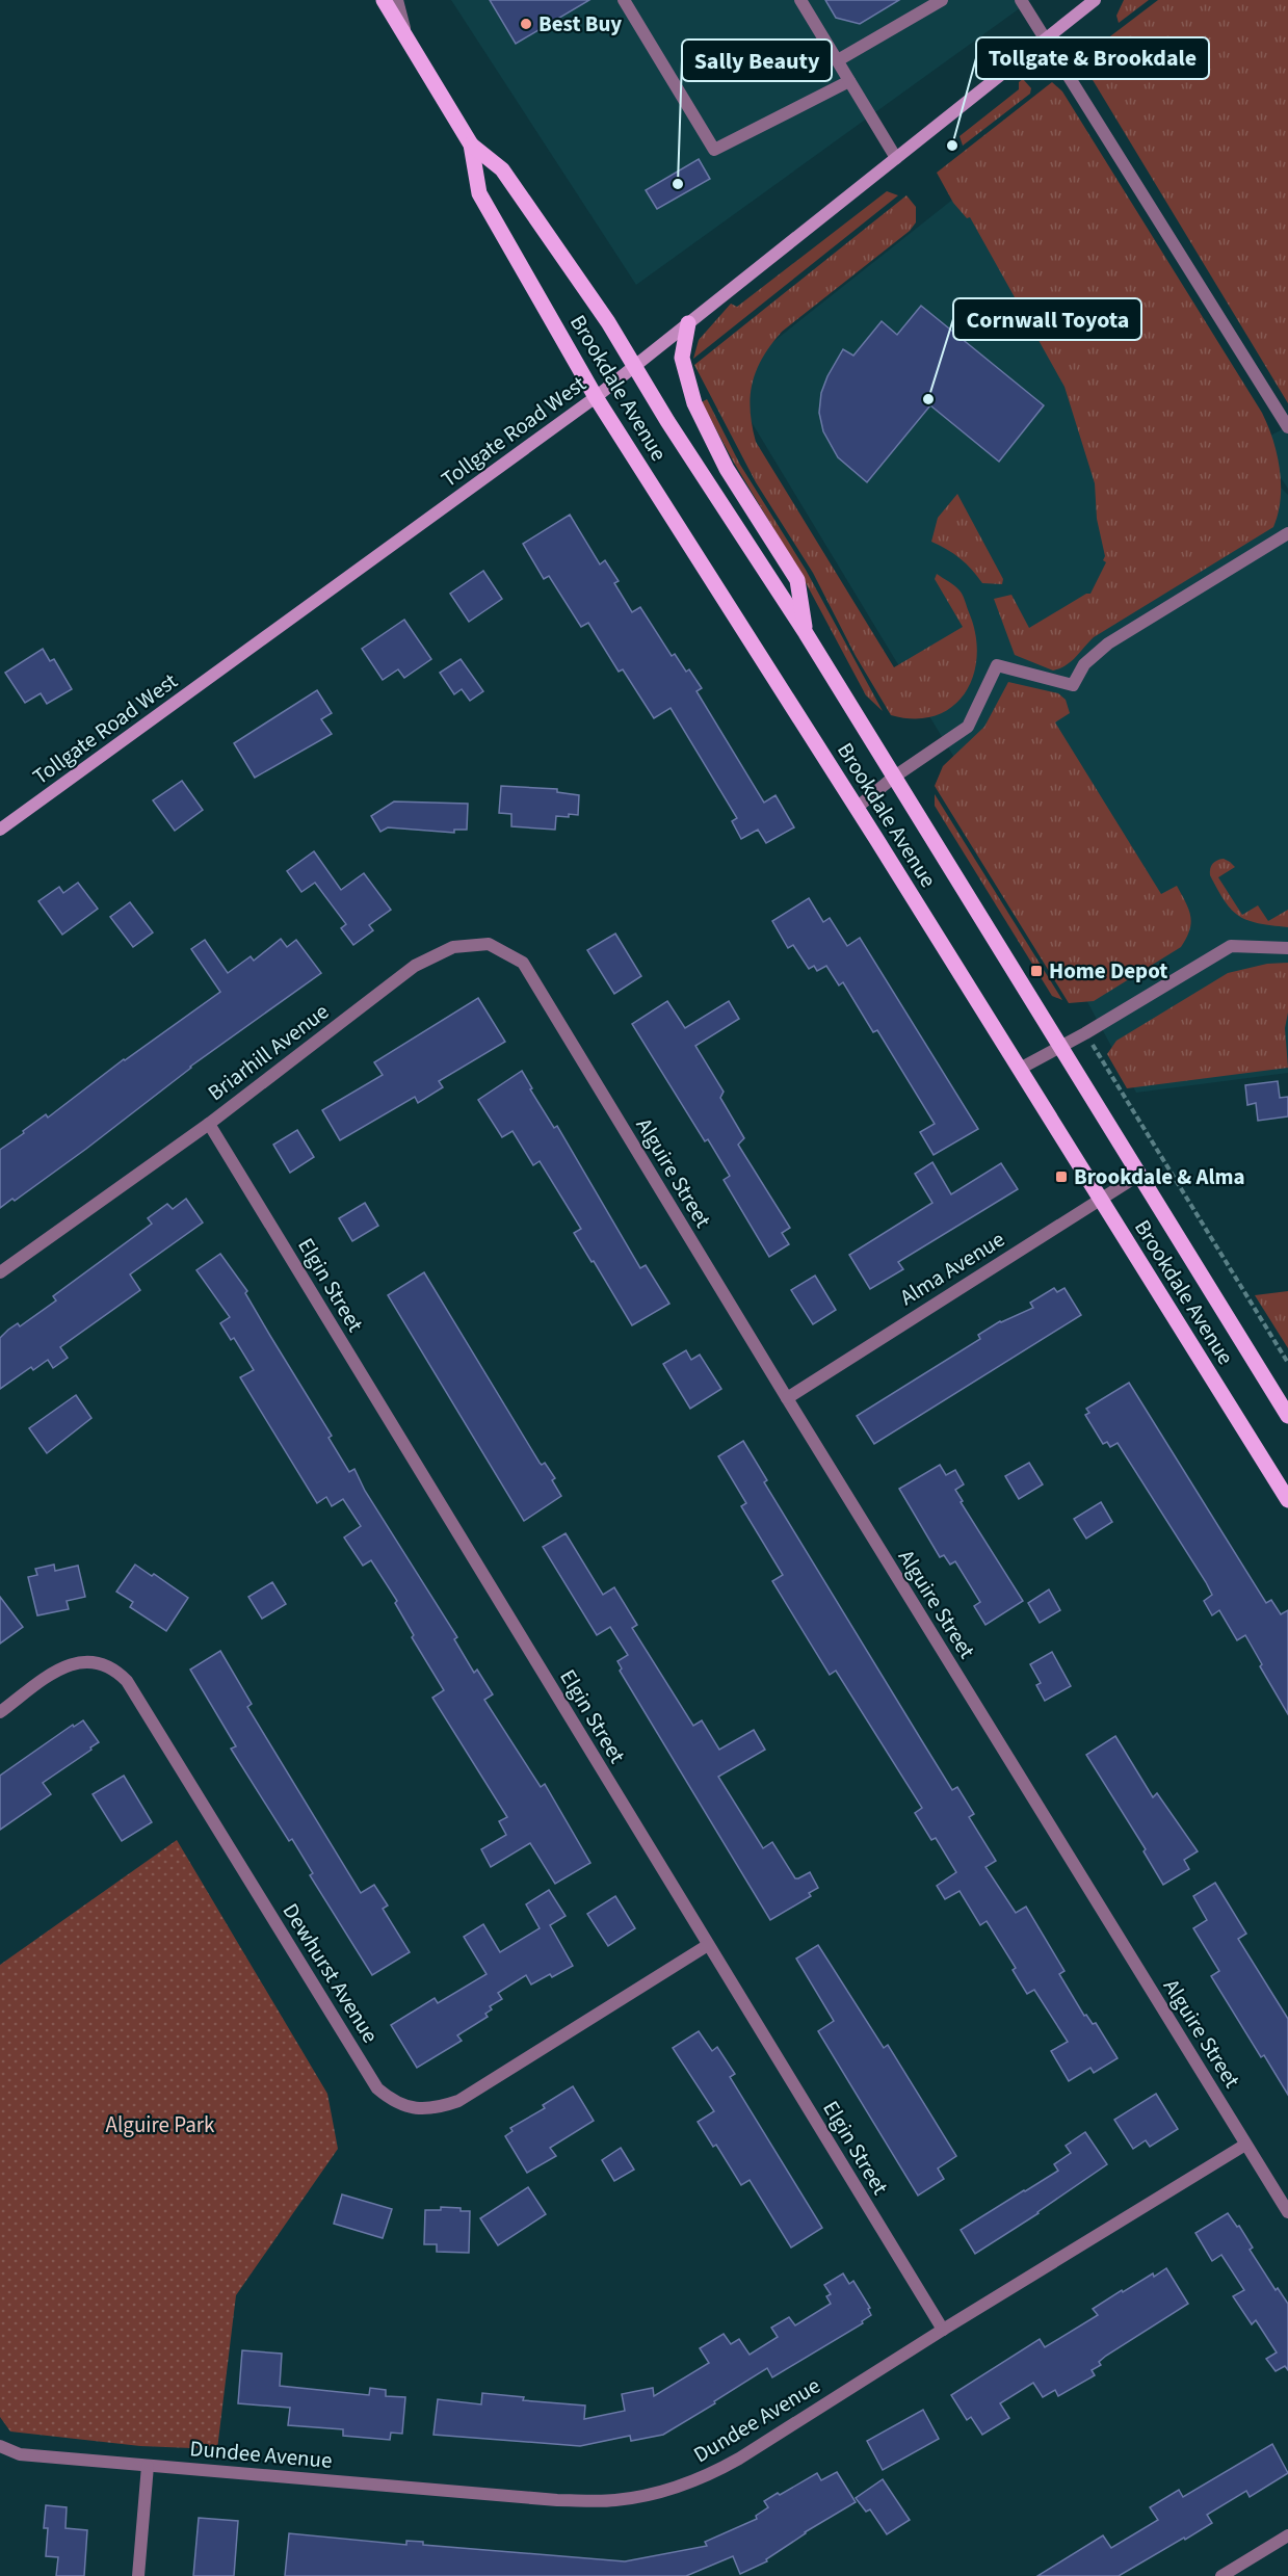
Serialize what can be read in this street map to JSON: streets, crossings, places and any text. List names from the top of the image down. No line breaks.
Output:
{"streets":{"main road":["Brookdale Avenue"],"street":["Tollgate Road West","Briarhill Avenue","Alguire Street","Alma Avenue","Elgin Street","Dewhurst Avenue","Dundee Avenue"]},"crossings":[["Brookdale Avenue","Tollgate Road West"],["Brookdale Avenue","Alma Avenue"],["Briarhill Avenue","Alguire Street"],["Briarhill Avenue","Elgin Street"],["Alguire Street","Alma Avenue"],["Alguire Street","Dundee Avenue"],["Elgin Street","Dewhurst Avenue"],["Elgin Street","Dundee Avenue"]],"parks":["Alguire Park"],"places":{"other":["Best Buy","Tollgate & Brookdale","Sally Beauty","Cornwall Toyota"],"transit":["Home Depot","Brookdale & Alma"]}}
